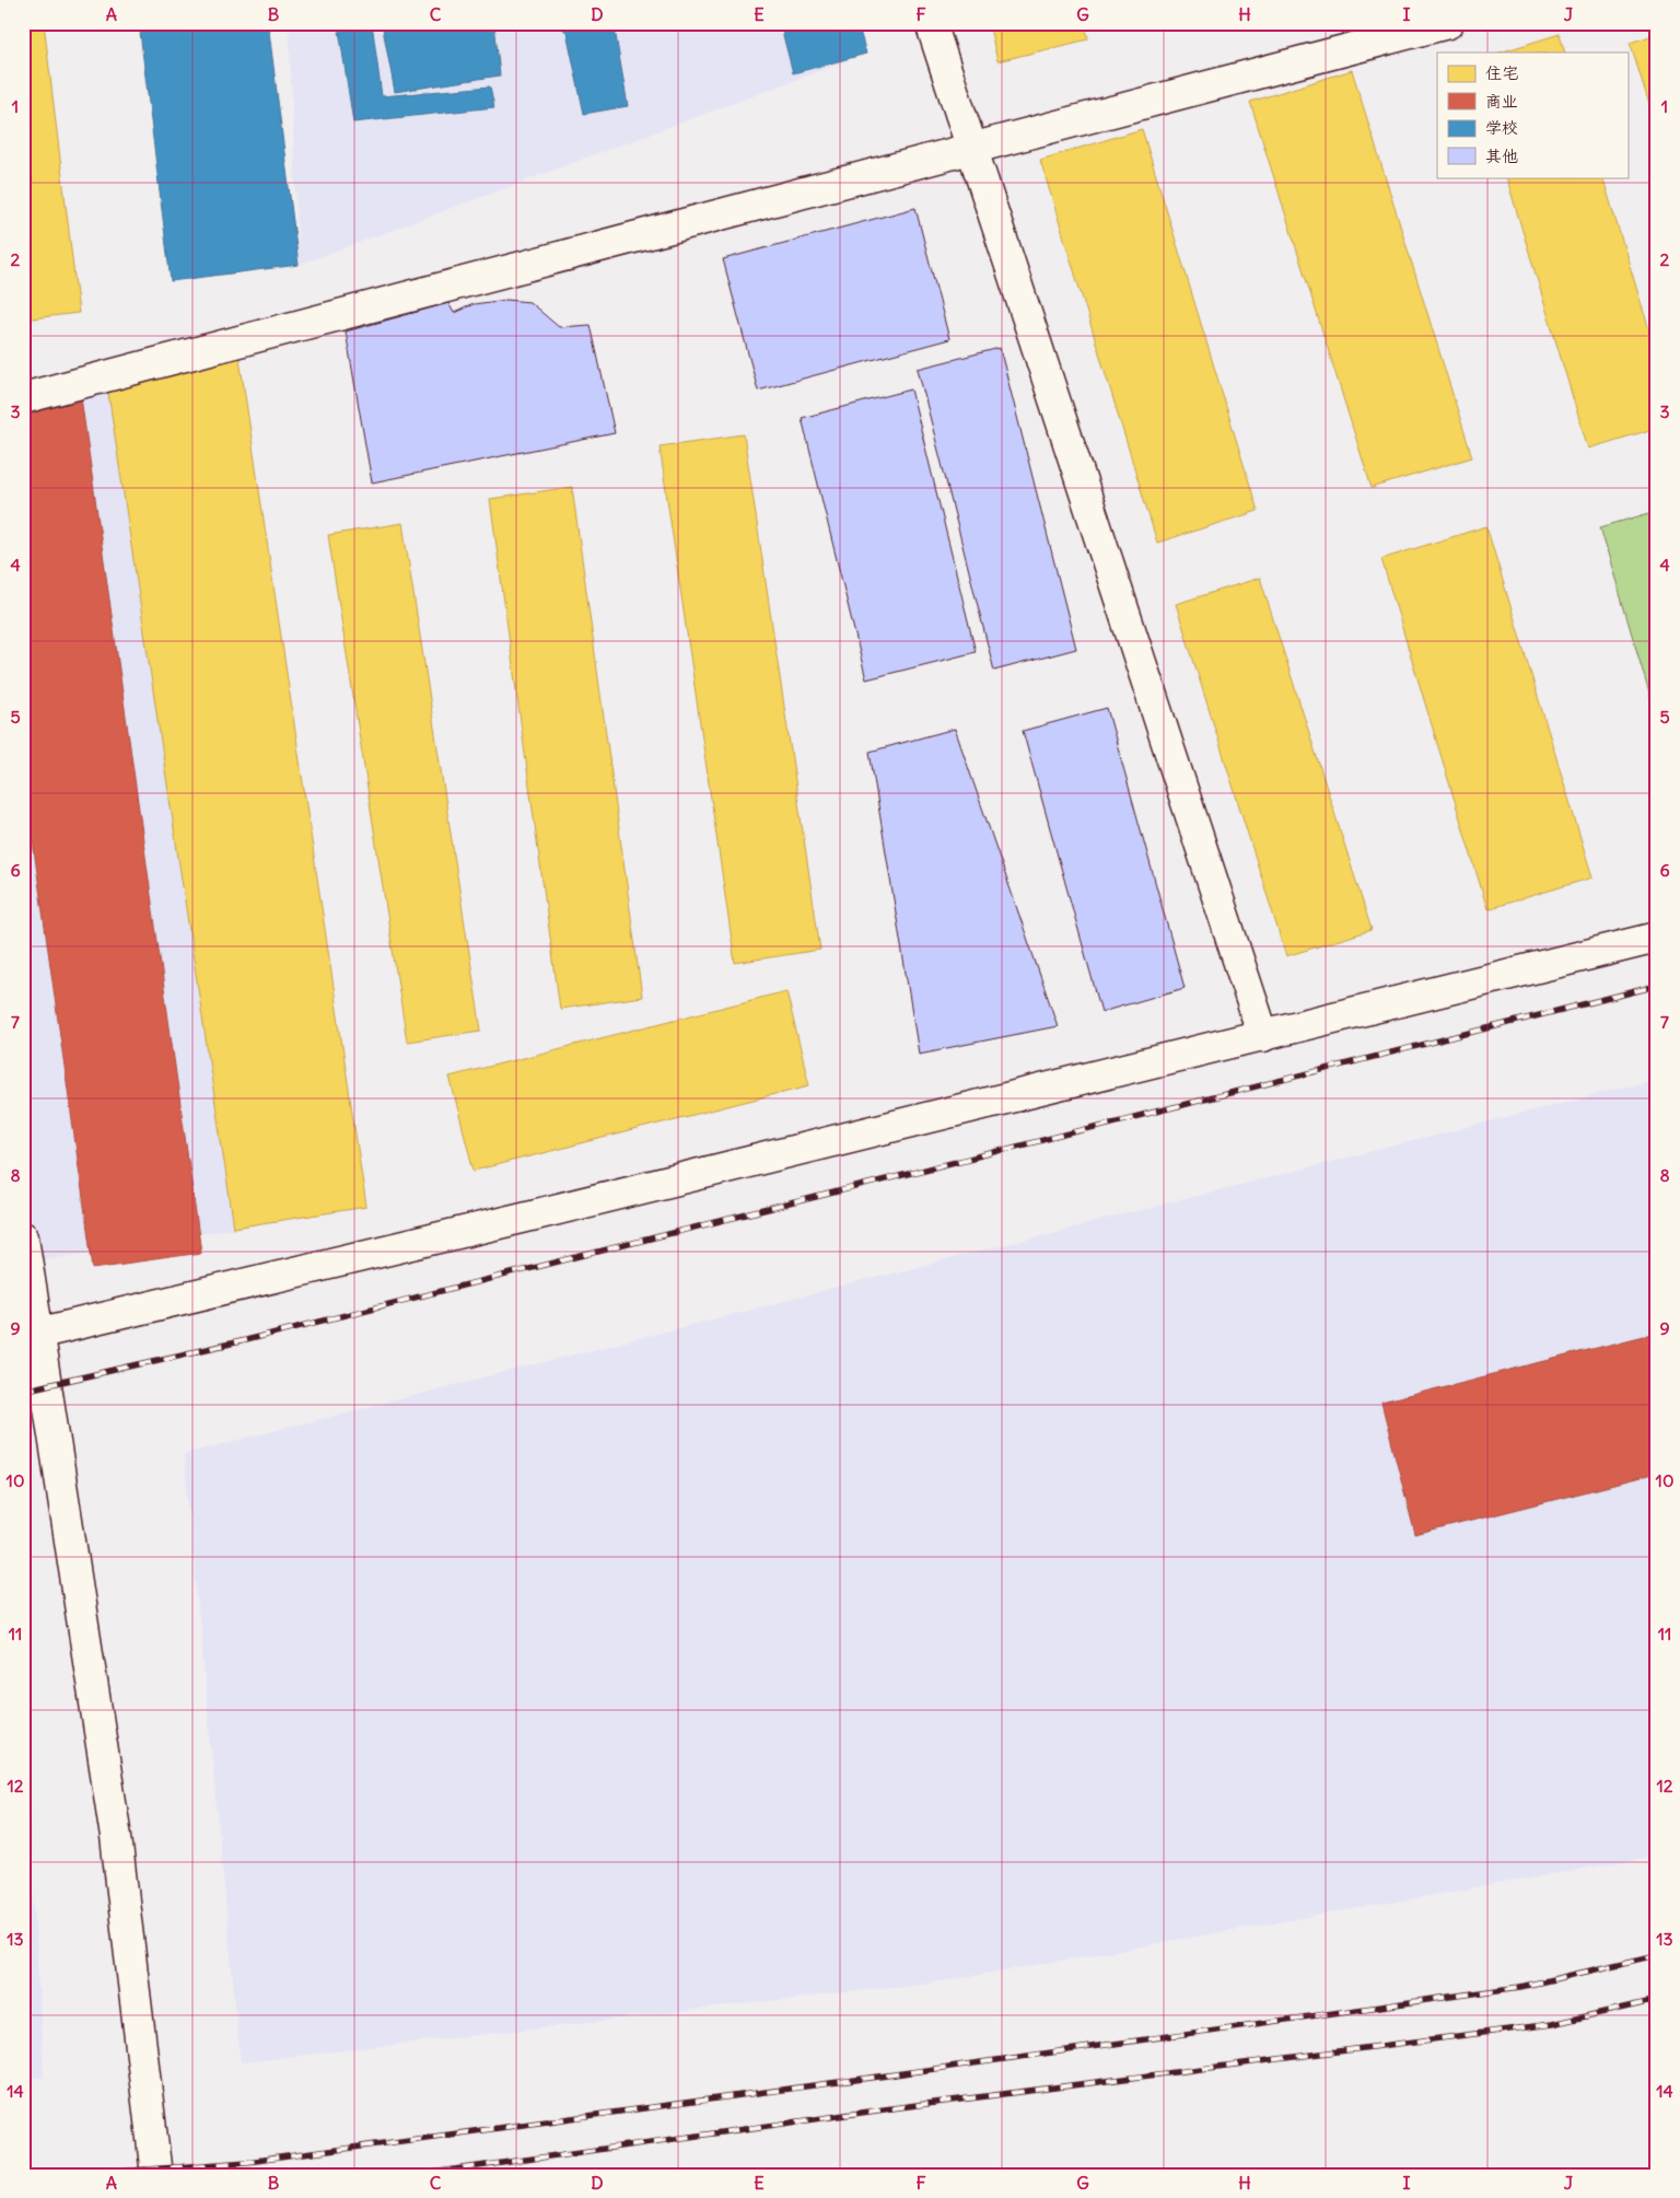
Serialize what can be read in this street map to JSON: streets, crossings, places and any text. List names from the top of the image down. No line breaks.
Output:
{"legend":["住宅","商业","学校","其他"],"grid":{"columns":["A","B","C","D","E","F","G","H","I","J"],"rows":["1","2","3","4","5","6","7","8","9","10","11","12","13","14"]}}
